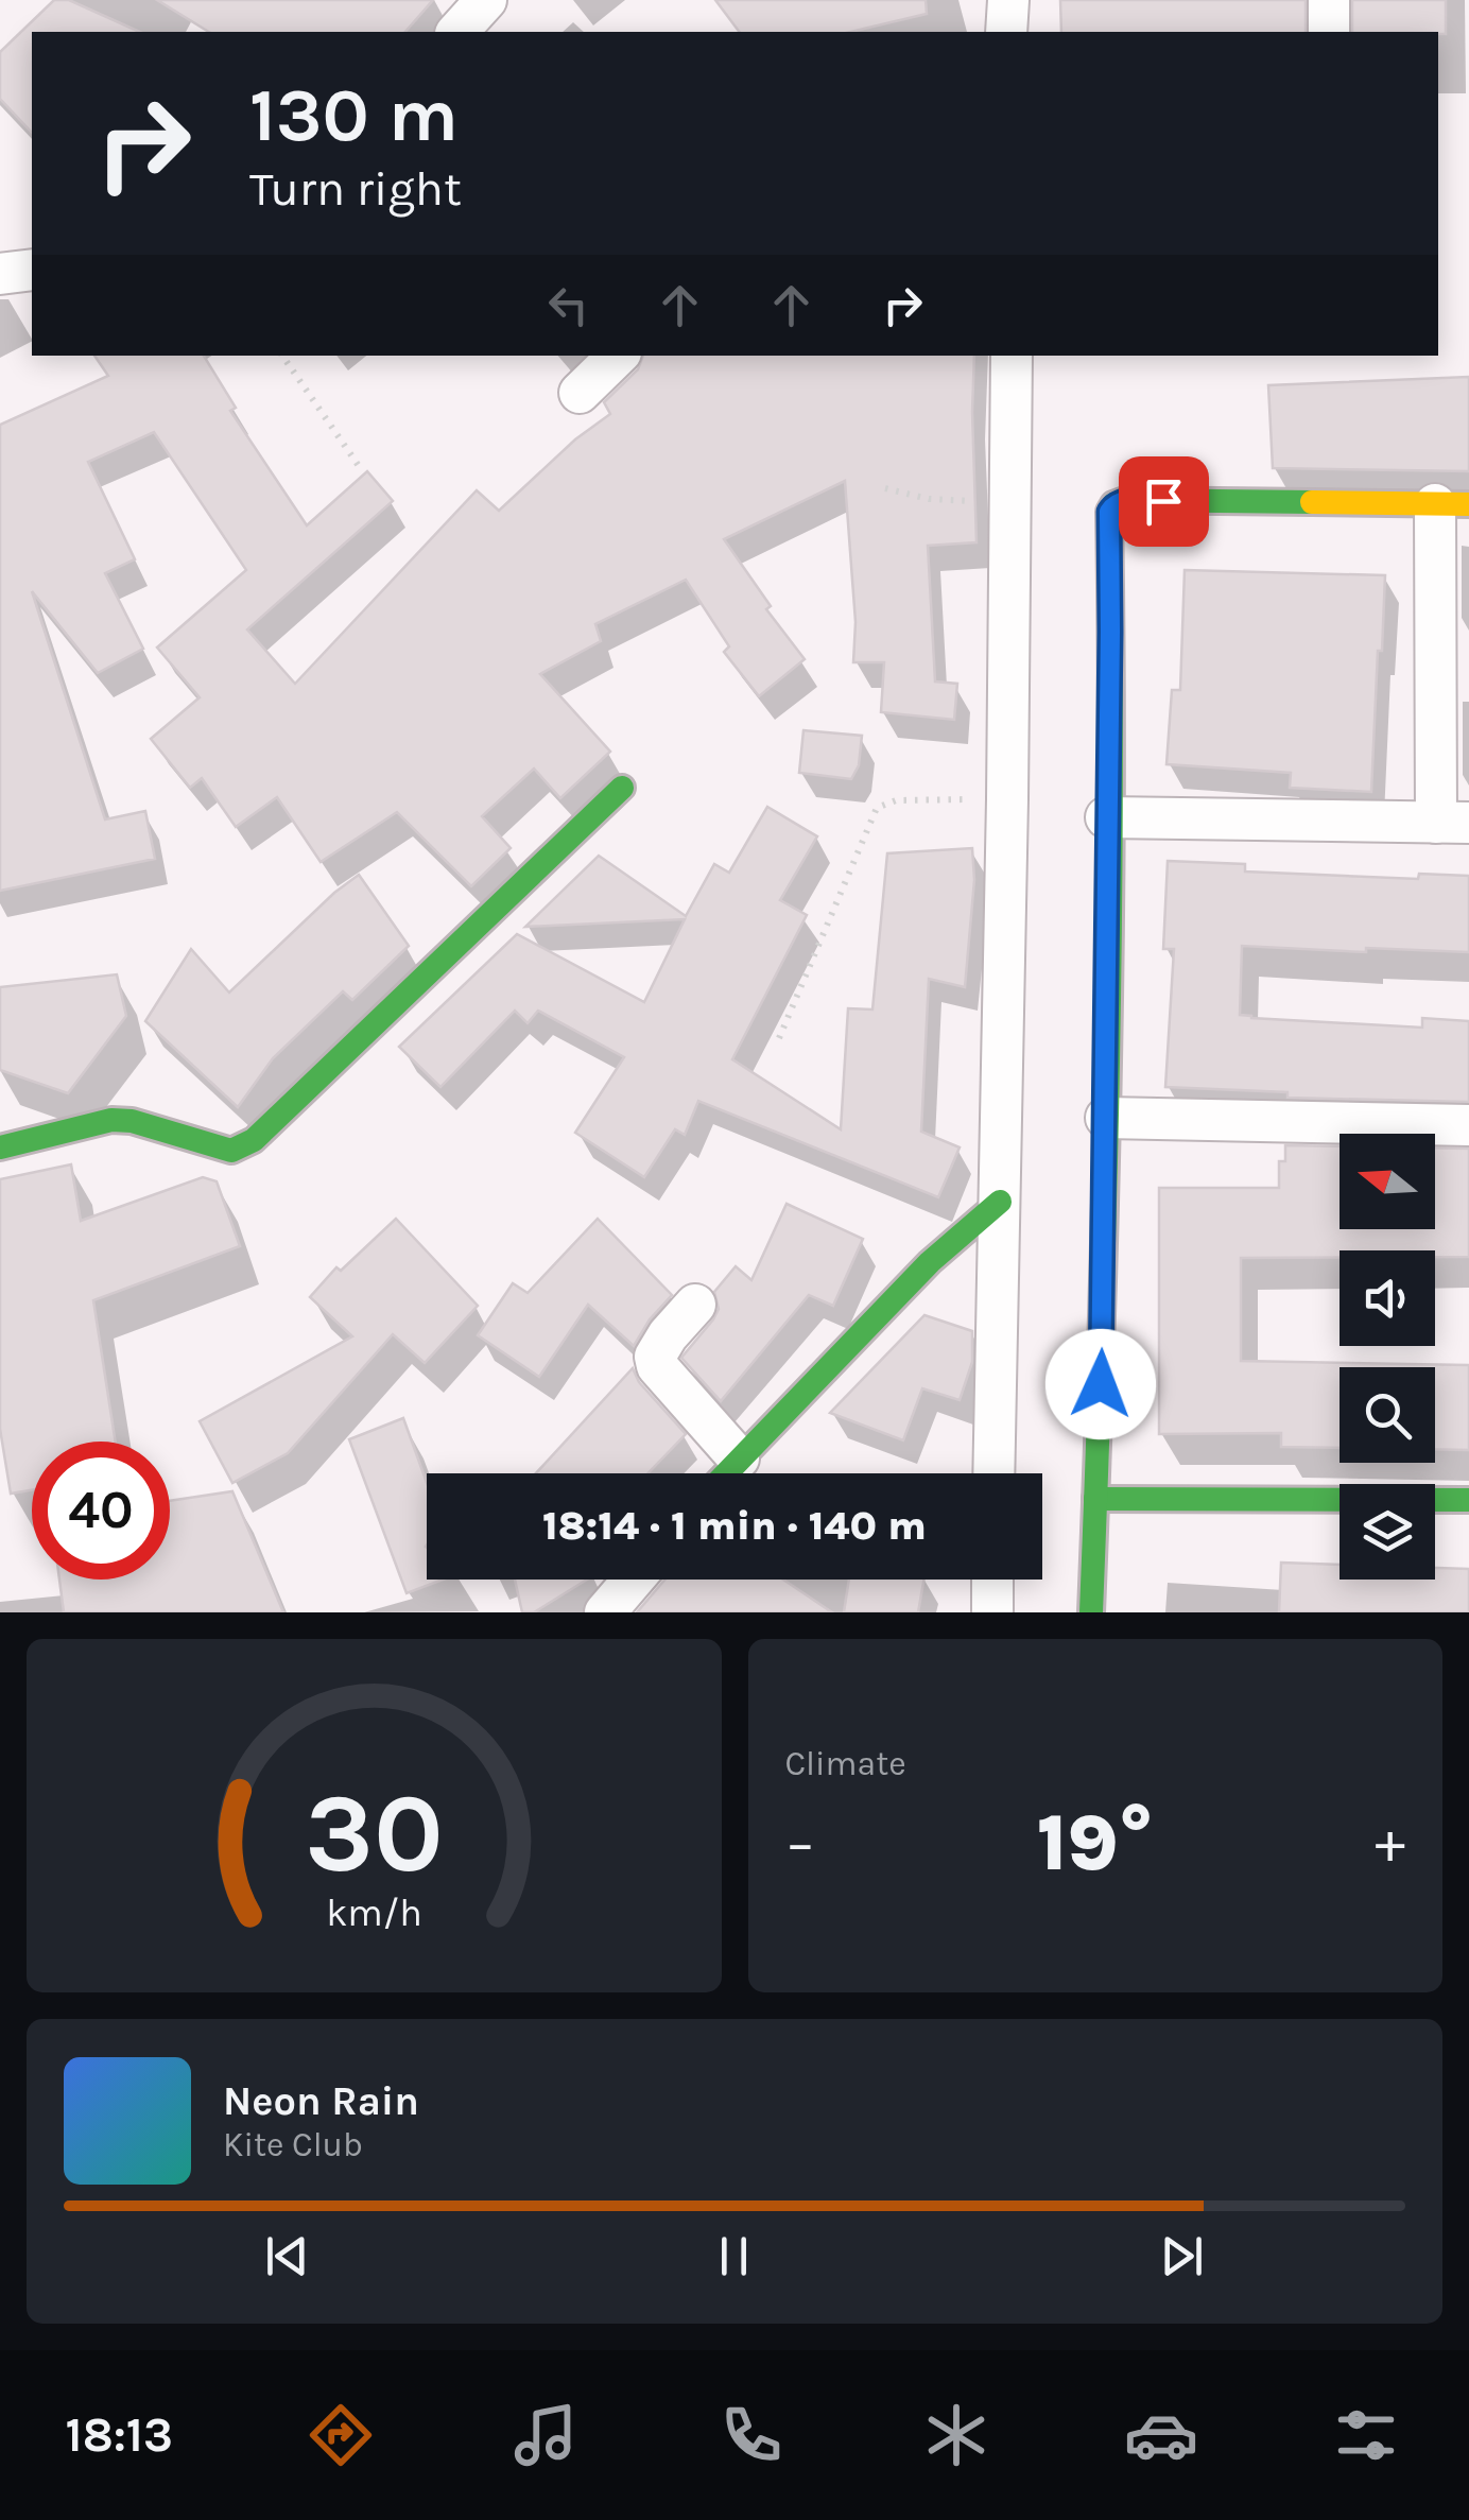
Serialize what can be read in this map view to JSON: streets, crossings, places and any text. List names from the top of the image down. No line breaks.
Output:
{"north":"left","page":{"turn":["130 m","Turn right"],"limit":"40","trip":"18:14 · 1 min · 140 m","tile":"Climate","heat":["−","19°","+"],"song":["Neon Rain","Kite Club"],"tabs":"18:13","gauge":["30","km/h"]}}
